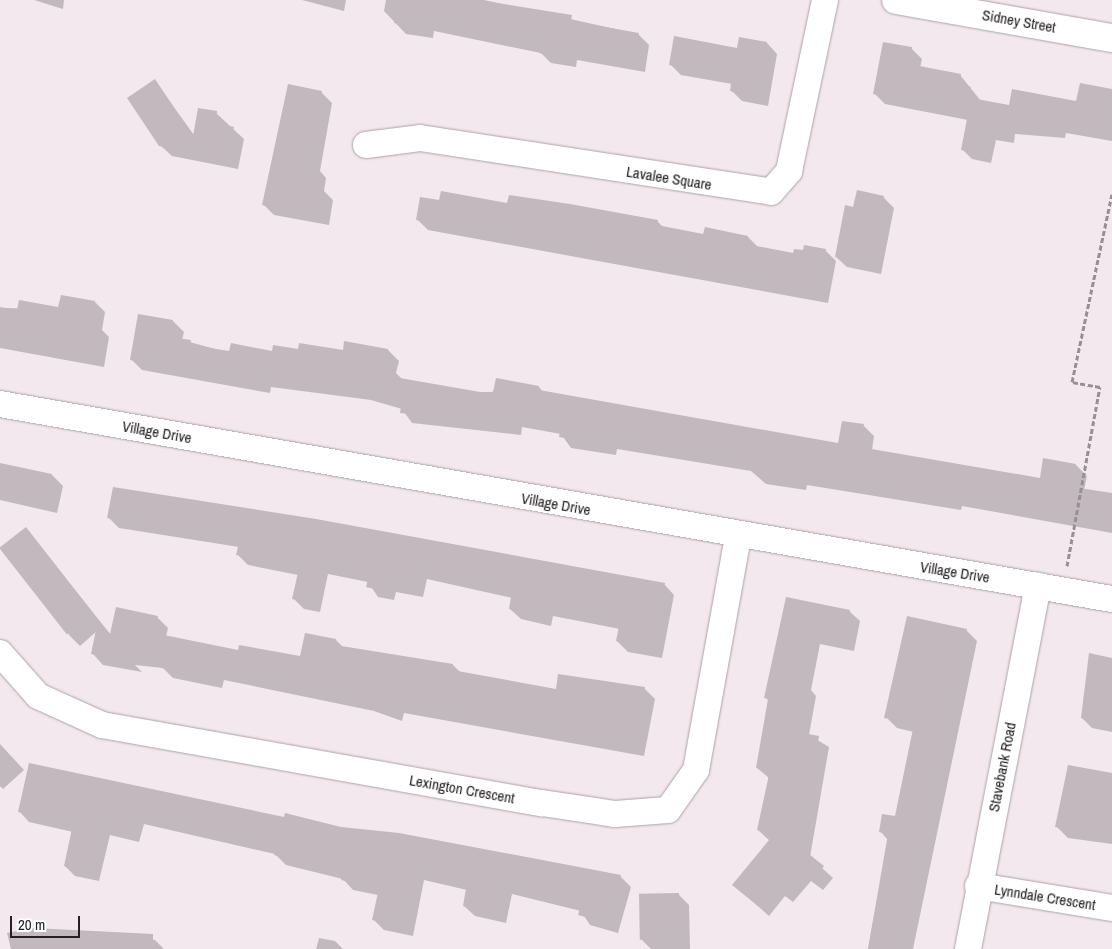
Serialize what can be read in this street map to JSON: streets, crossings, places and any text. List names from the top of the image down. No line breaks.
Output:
{"streets":{"main road":["Sidney Street"],"street":["Lavalee Square","Village Drive","Stavebank Road","Lexington Crescent","Lynndale Crescent"]},"crossings":[["Village Drive","Stavebank Road"],["Village Drive","Lexington Crescent"],["Stavebank Road","Lynndale Crescent"]],"scale_bar":"20 m"}
